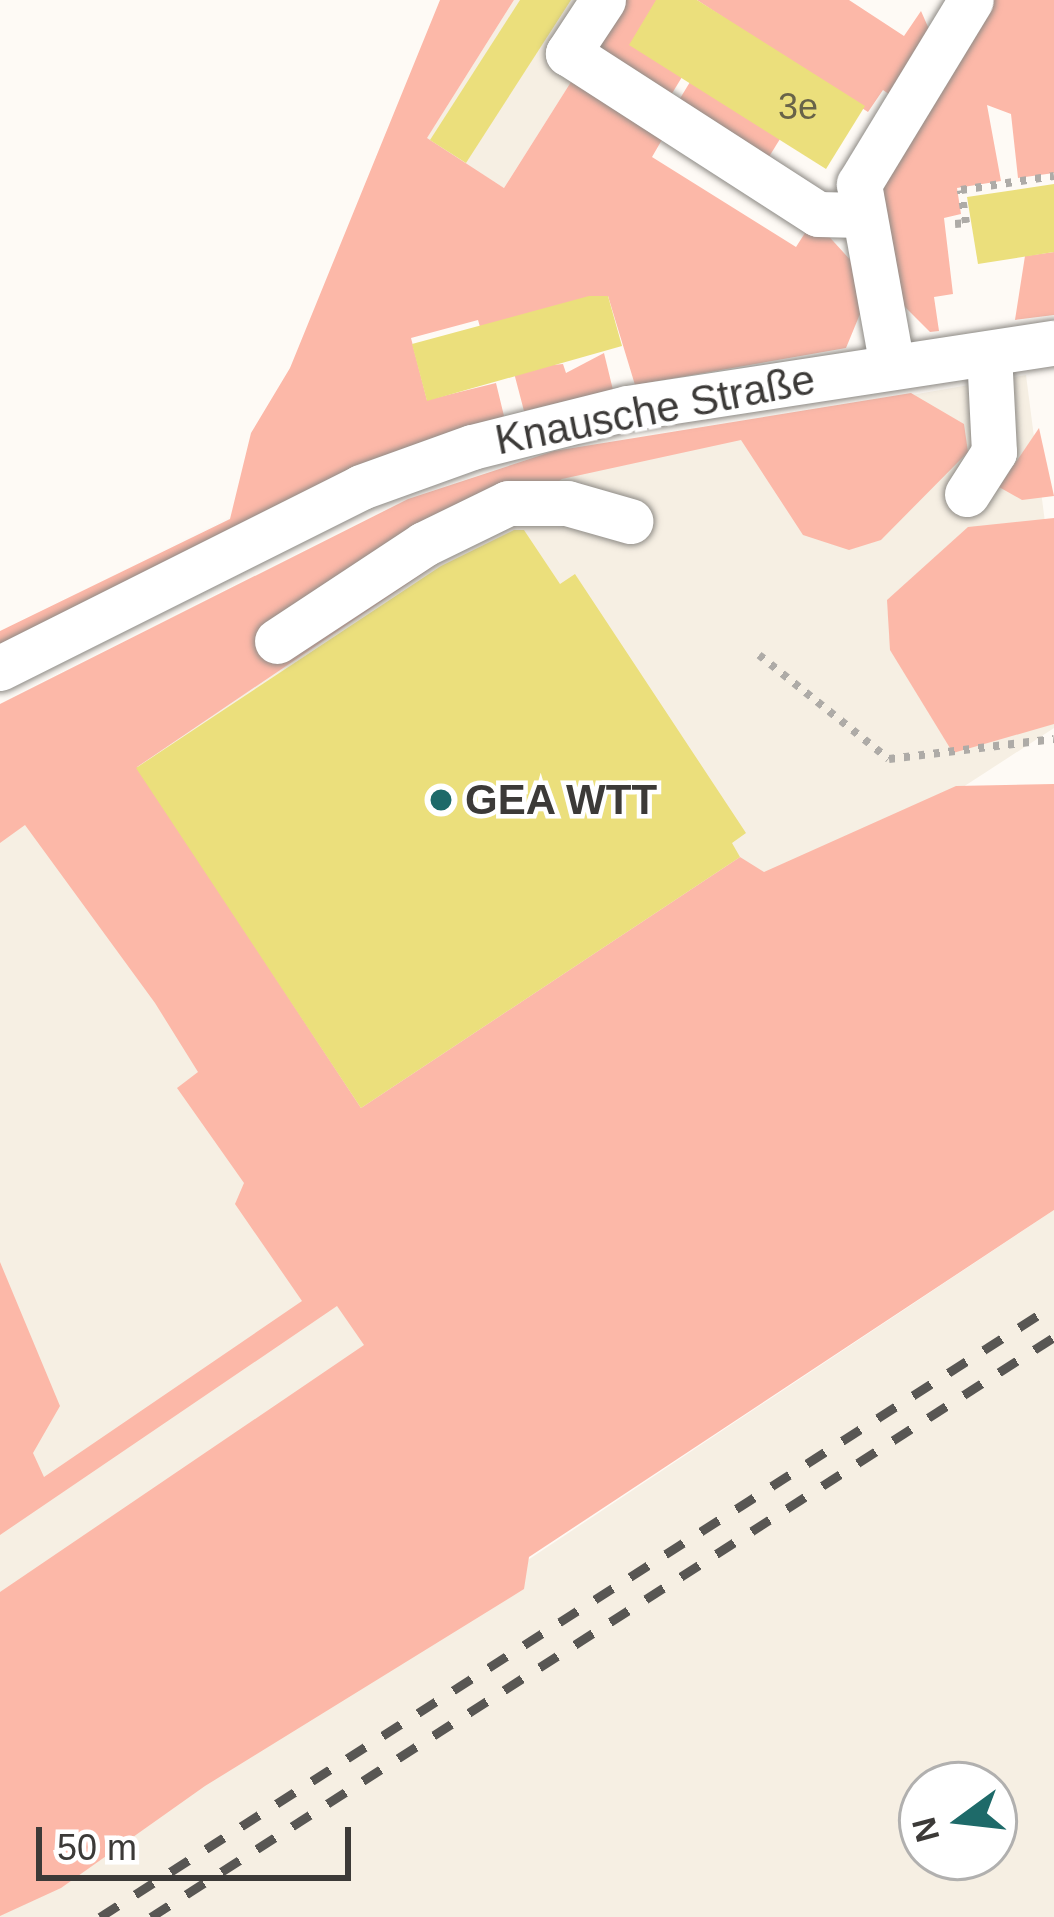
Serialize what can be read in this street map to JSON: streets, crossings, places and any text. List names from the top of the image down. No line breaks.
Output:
{"streets":{"street":["Knausche Straße"]},"places":["GEA WTT"],"house_numbers":["3e"],"scale_bar":"50 m","north":"left"}
